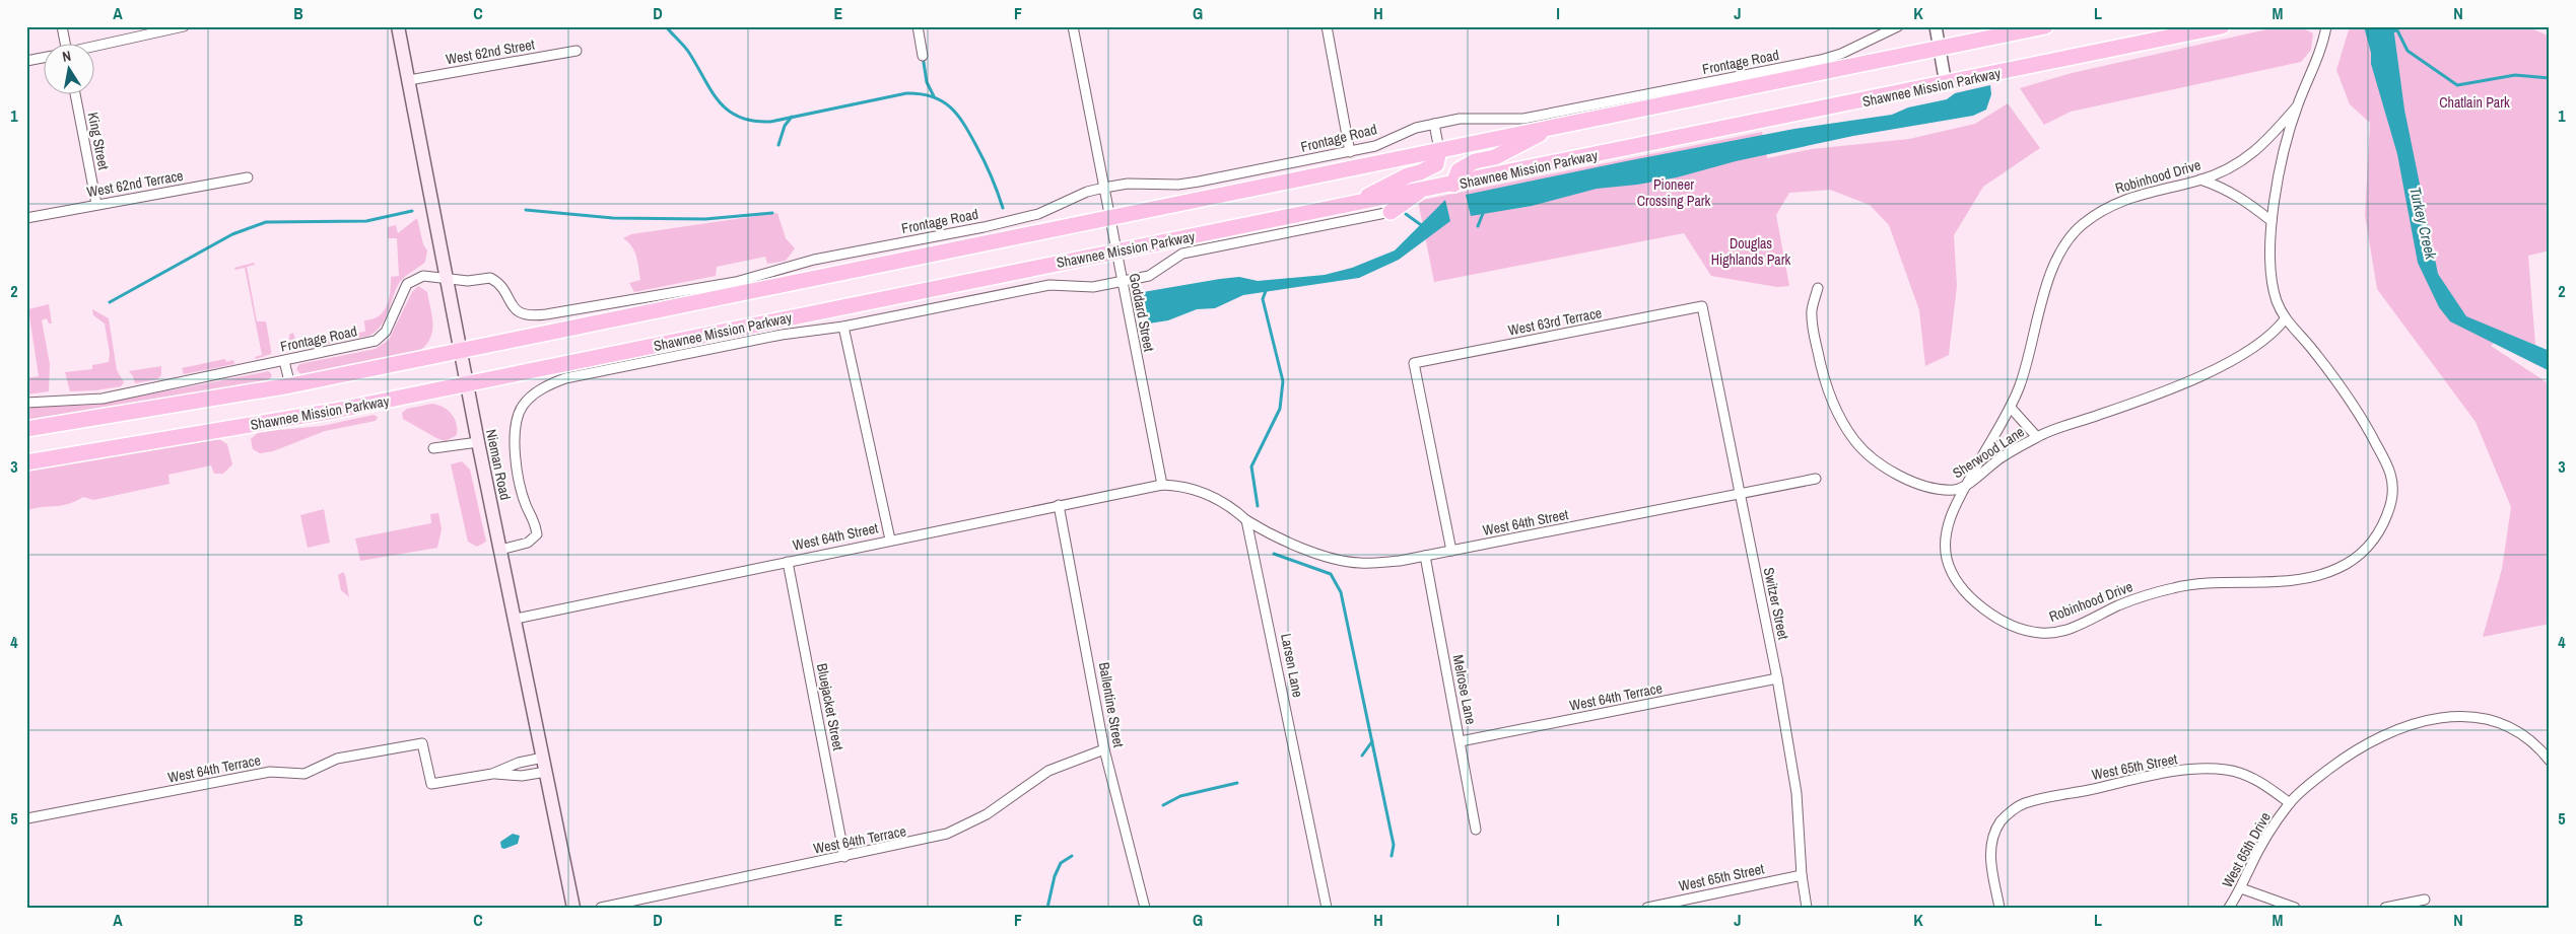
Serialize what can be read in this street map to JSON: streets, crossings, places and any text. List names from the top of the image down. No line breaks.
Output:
{"streets":{"highway":["Shawnee Mission Parkway"],"main road":["Nieman Road"],"street":["West 62nd Street","Frontage Road","King Street","Robinhood Drive","West 62nd Terrace","Goddard Street","West 63rd Terrace","Sherwood Lane","West 64th Street","Switzer Street","Larsen Lane","Melrose Lane","West 64th Terrace","Ballentine Street","Bluejacket Street","West 65th Street","West 65th Drive"]},"crossings":[["West 62nd Street","Nieman Road"],["Frontage Road","Goddard Street"],["Frontage Road","Nieman Road"],["Shawnee Mission Parkway","Goddard Street"],["Shawnee Mission Parkway","Nieman Road"],["King Street","West 62nd Terrace"],["Robinhood Drive","Sherwood Lane"],["Goddard Street","West 64th Street"],["West 63rd Terrace","West 64th Street"],["West 63rd Terrace","Switzer Street"],["Nieman Road","West 64th Street"],["Nieman Road","West 64th Terrace"],["West 64th Street","Switzer Street"],["West 64th Street","Larsen Lane"],["West 64th Street","Melrose Lane"],["West 64th Street","Ballentine Street"],["West 64th Street","Bluejacket Street"],["Switzer Street","West 64th Terrace"],["Switzer Street","West 65th Street"],["Melrose Lane","West 64th Terrace"],["West 64th Terrace","Ballentine Street"],["West 64th Terrace","Bluejacket Street"],["West 65th Street","West 65th Drive"]],"water":["Turkey Creek"],"parks":["Chatlain Park","Pioneer Crossing Park","Douglas Highlands Park"],"north":"top","grid":{"columns":["A","B","C","D","E","F","G","H","I","J","K","L","M","N"],"rows":["1","2","3","4","5"]}}
